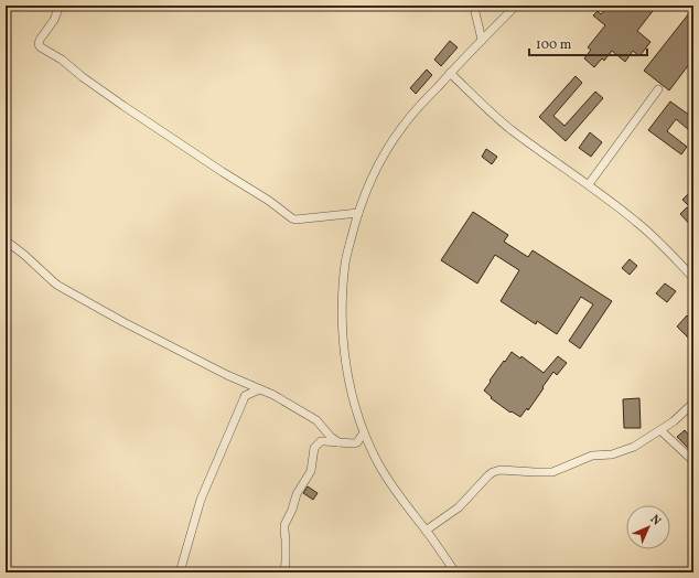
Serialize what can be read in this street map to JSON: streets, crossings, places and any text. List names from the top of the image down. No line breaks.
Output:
{"scale_bar":"100 m","north":"top right"}
